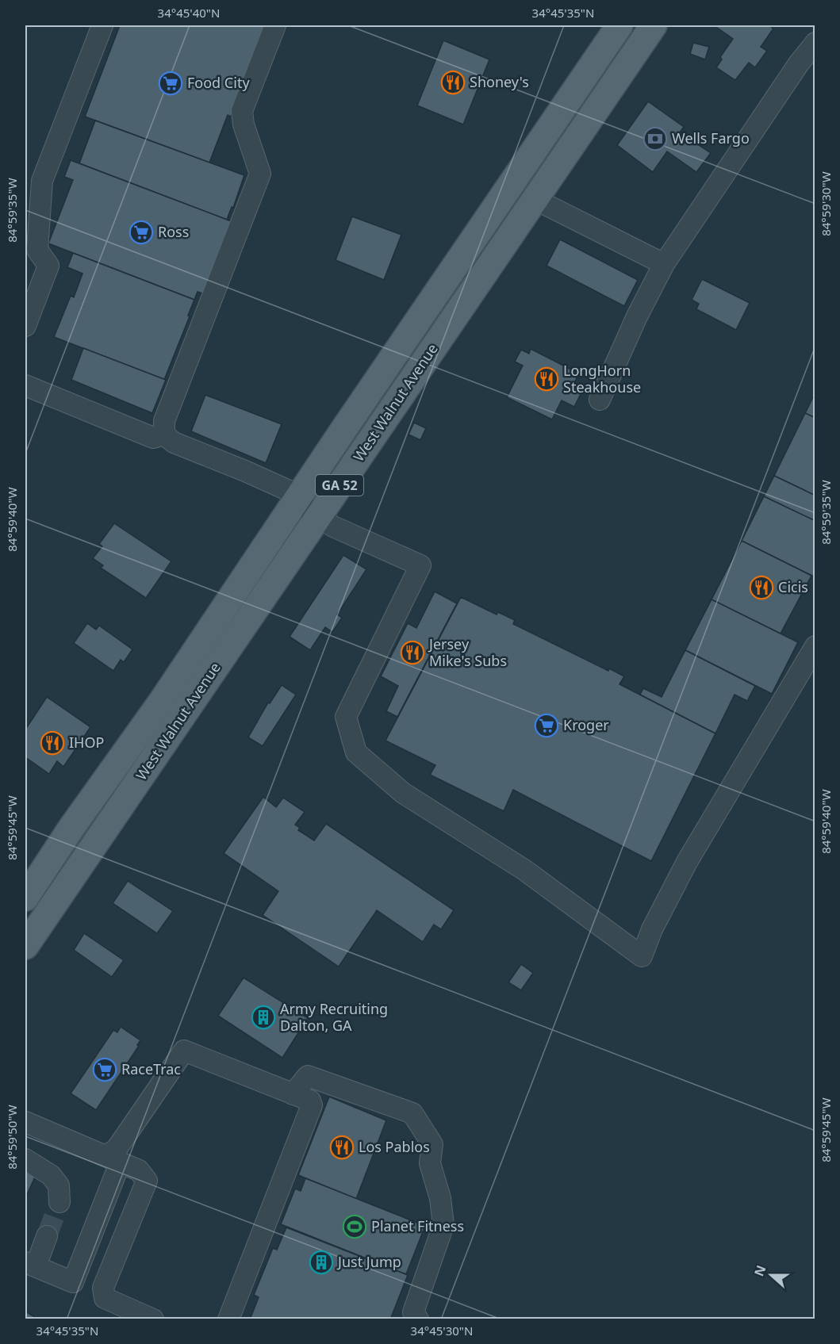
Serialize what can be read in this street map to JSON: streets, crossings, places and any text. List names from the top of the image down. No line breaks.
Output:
{"streets":{"main road":["West Walnut Avenue","GA 52"]},"places":{"restaurant":["Shoney's","LongHorn Steakhouse","Cicis","Jersey Mike's Subs","IHOP","Los Pablos"],"supermarket":["Food City","Ross","Kroger","RaceTrac"],"bank":["Wells Fargo"],"building":["Army Recruiting Dalton, GA","Just Jump"],"sports":["Planet Fitness"]},"north":"left","coordinates":["34°45'40\"N","34°45'35\"N","84°59'30\"W","84°59'35\"W","84°59'40\"W","84°59'45\"W","84°59'50\"W","34°45'30\"N"]}
